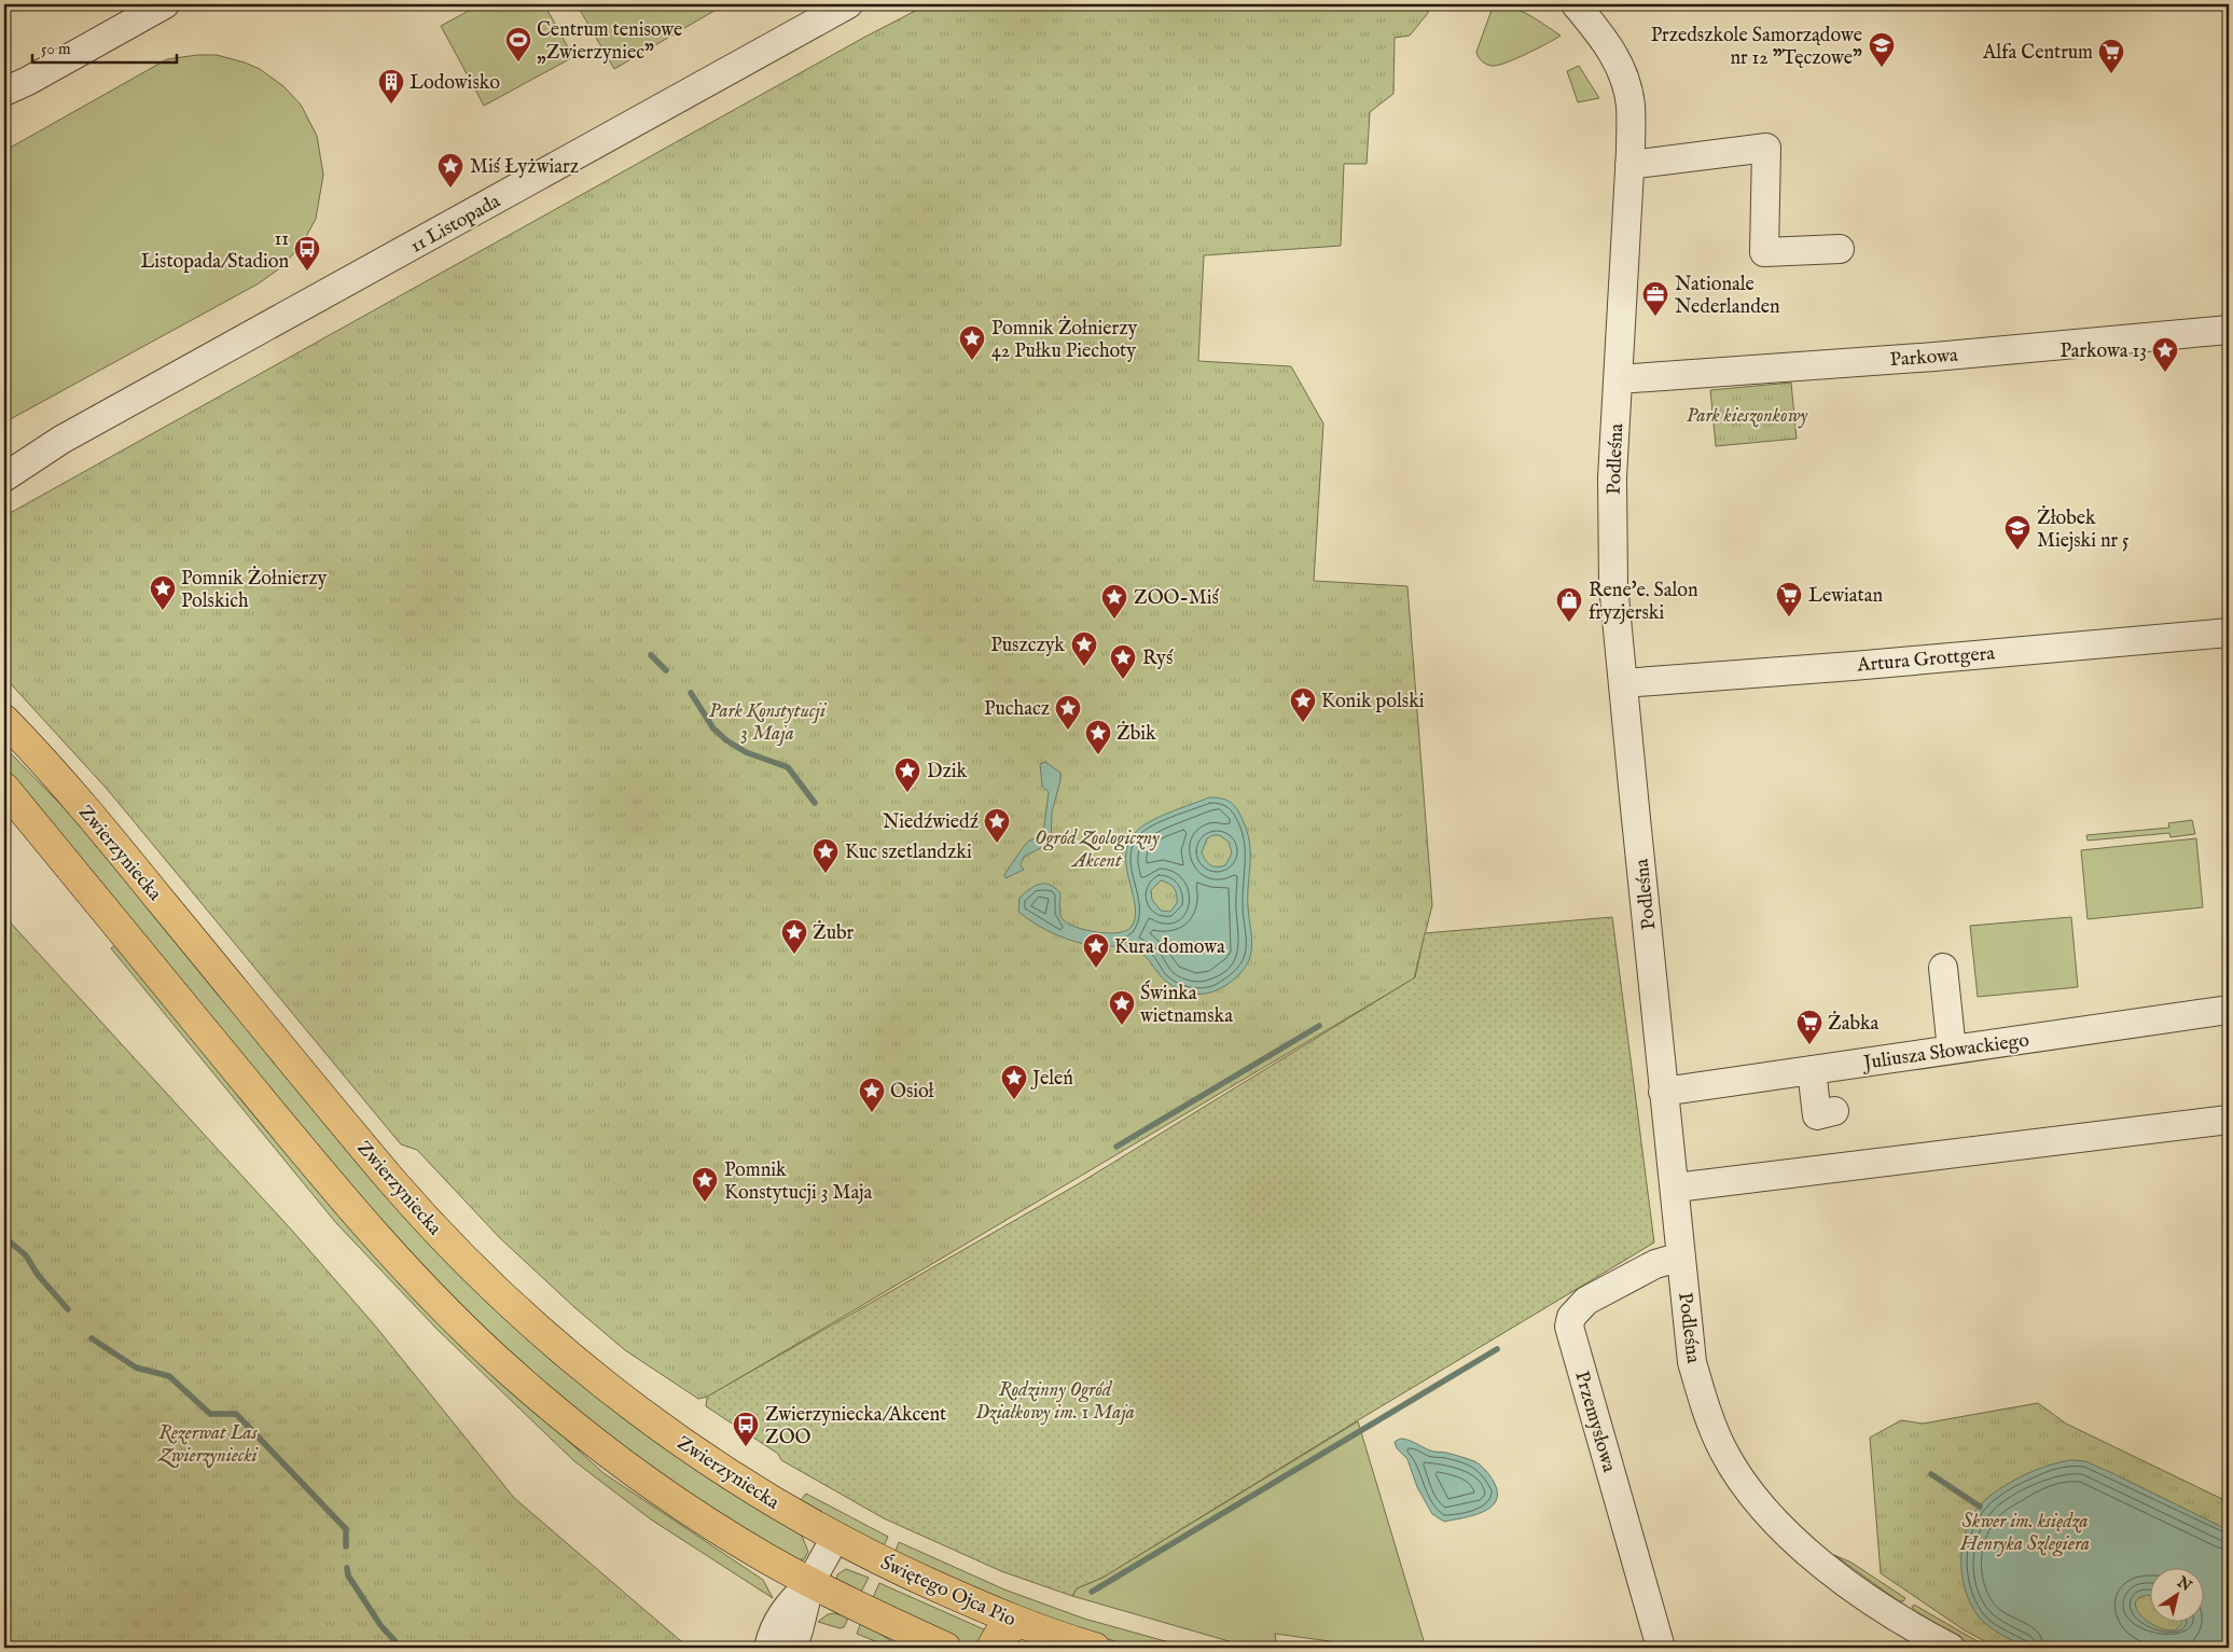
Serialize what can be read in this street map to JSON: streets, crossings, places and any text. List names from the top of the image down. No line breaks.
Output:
{"streets":{"main road":["Zwierzyniecka","Świętego Ojca Pio"],"street":["11 Listopada","Parkowa","Podleśna","Artura Grottgera","Juliusza Słowackiego","Przemysłowa"]},"crossings":[["Parkowa","Podleśna"],["Podleśna","Artura Grottgera"],["Podleśna","Juliusza Słowackiego"],["Podleśna","Przemysłowa"],["Zwierzyniecka","Świętego Ojca Pio"]],"parks":["Park kieszonkowy","Park Konstytucji 3 Maja","Ogród Zoologiczny Akcent","Rodzinny Ogród Działkowy im. 1 Maja","Rezerwat Las Zwierzyniecki","Skwer im. księdza Henryka Szlegiera"],"places":{"sports":["Centrum tenisowe „Zwierzyniec”"],"school or university":["Przedszkole Samorządowe nr 12 \"Tęczowe\"","Żłobek Miejski nr 5"],"supermarket":["Alfa Centrum","Lewiatan","Żabka"],"building":["Lodowisko"],"place":["Miś Łyżwiarz","Pomnik Żołnierzy 42 Pułku Piechoty","Parkowa 13","Pomnik Żołnierzy Polskich","ZOO-Miś","Puszczyk","Ryś","Konik polski","Puchacz","Żbik","Dzik","Niedźwiedź","Kuc szetlandzki","Żubr","Kura domowa","Świnka wietnamska","Jeleń","Osioł","Pomnik Konstytucji 3 Maja"],"bus stop":["11 Listopada/Stadion","Zwierzyniecka/Akcent ZOO"],"office":["Nationale Nederlanden"],"shop":["Rene'e. Salon fryzjerski"]},"scale_bar":"50 m","north":"top right"}
